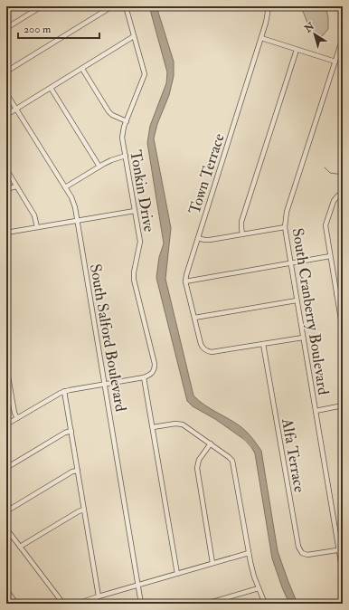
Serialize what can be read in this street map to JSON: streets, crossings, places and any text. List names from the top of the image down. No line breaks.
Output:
{"streets":{"street":["Town Terrace","Tonkin Drive","South Cranberry Boulevard","South Salford Boulevard","Alfa Terrace"]},"crossings":[["Town Terrace","Alfa Terrace"],["South Cranberry Boulevard","Alfa Terrace"]],"scale_bar":"200 m","north":"top left"}
